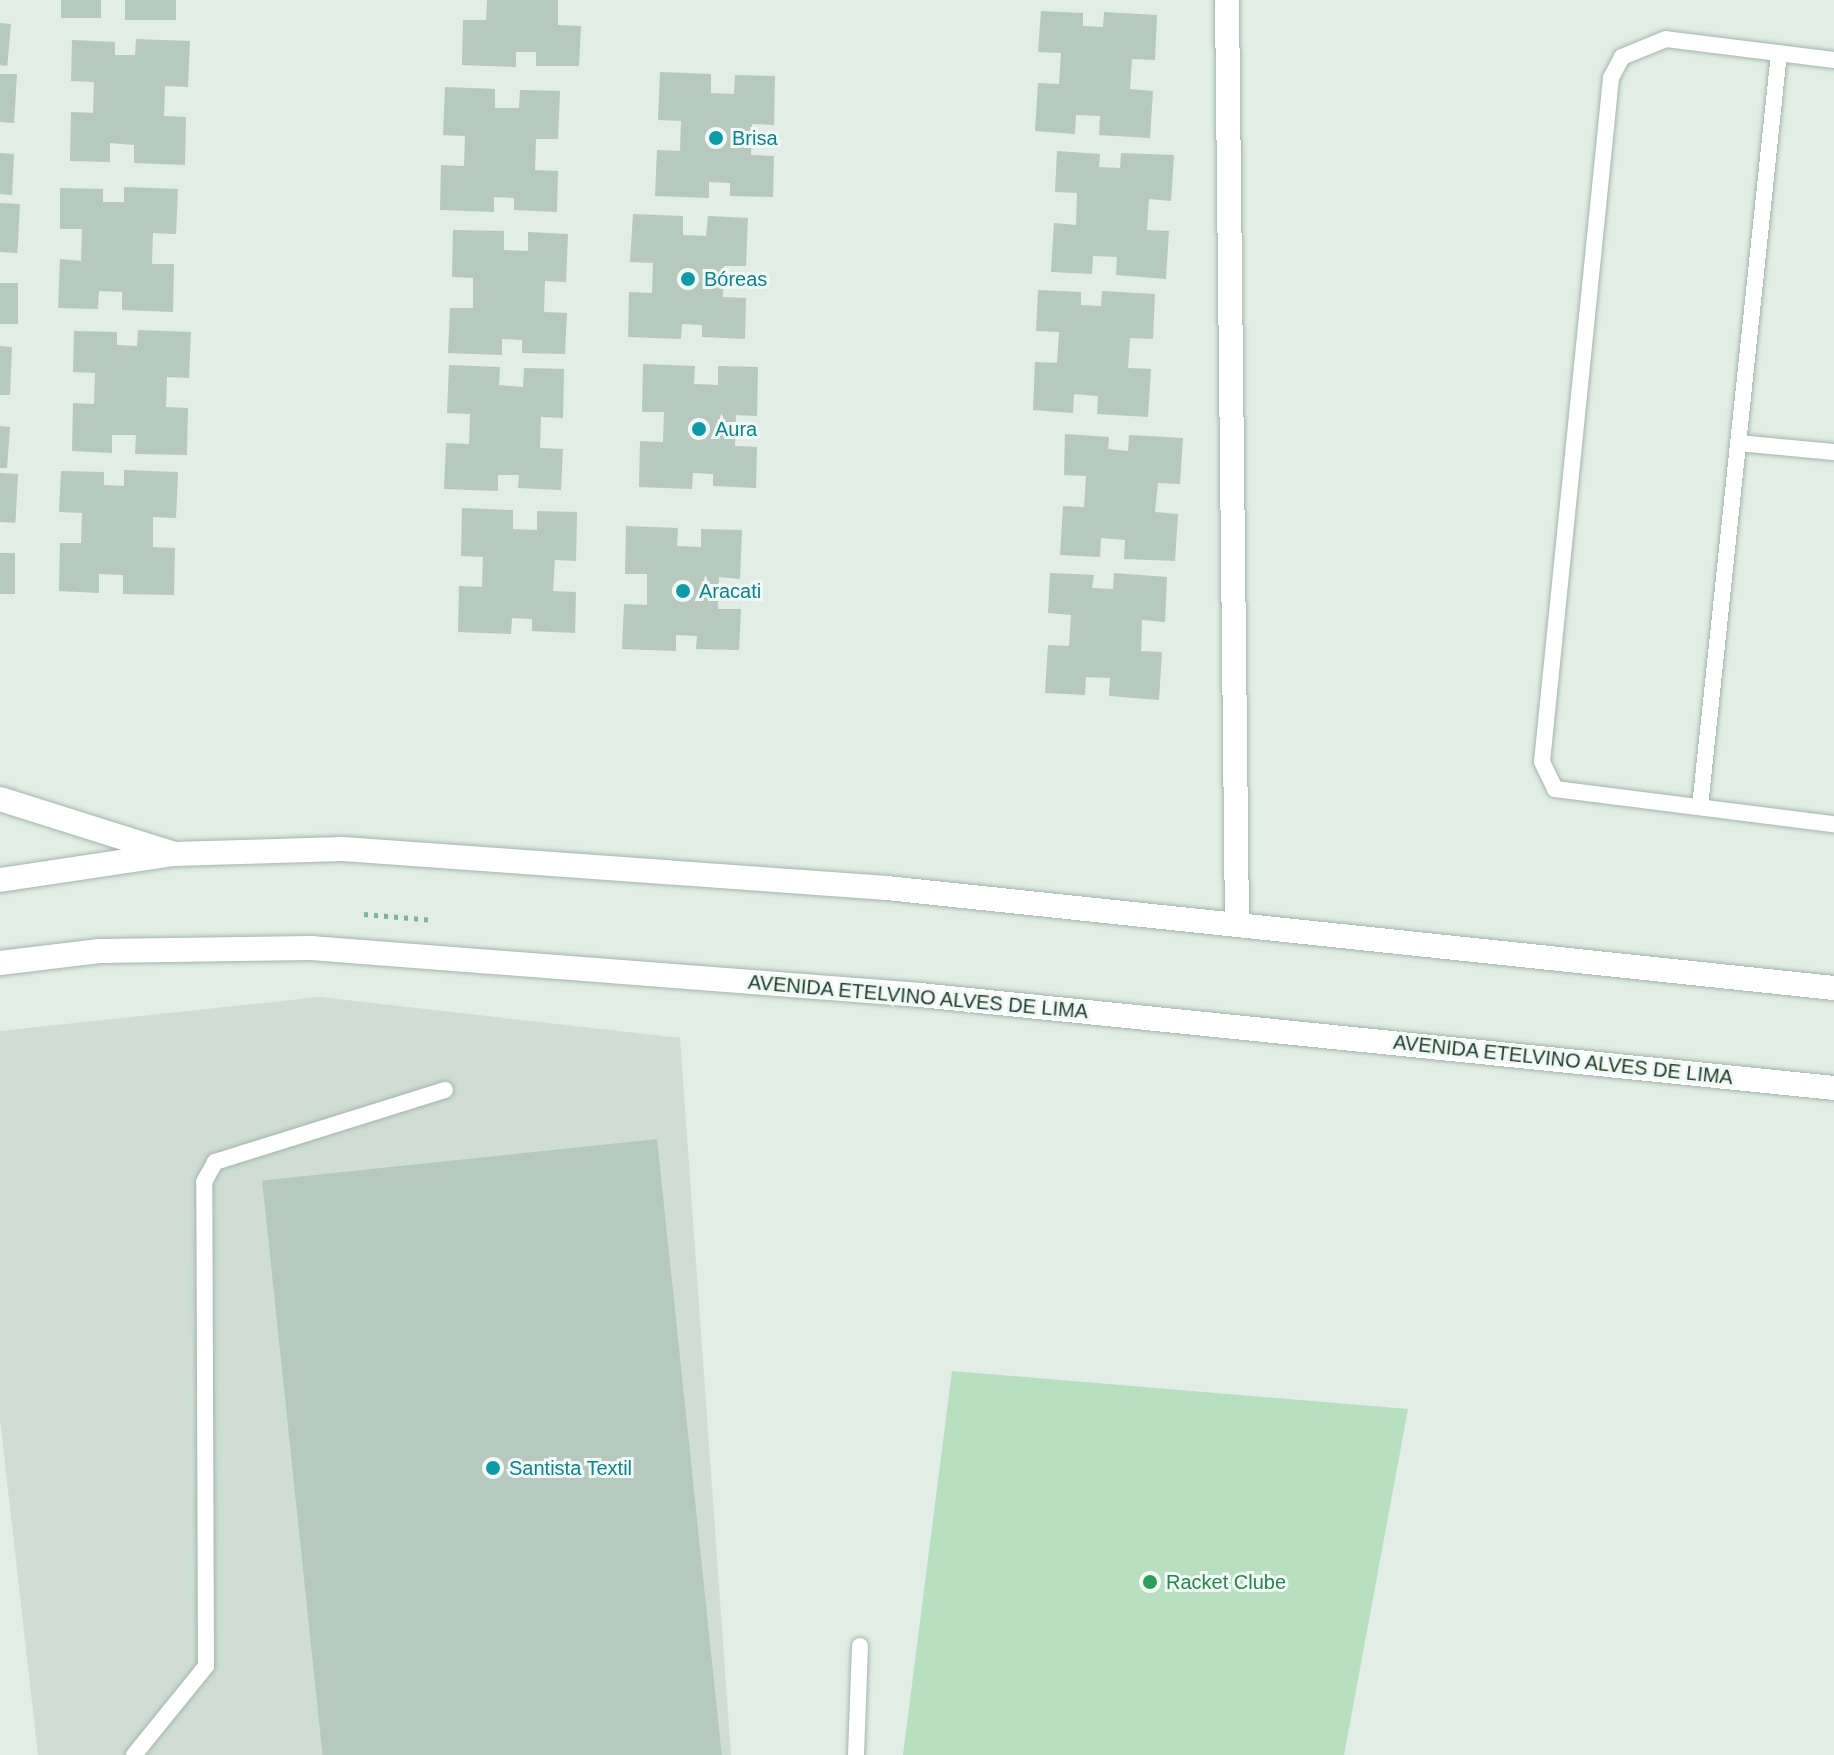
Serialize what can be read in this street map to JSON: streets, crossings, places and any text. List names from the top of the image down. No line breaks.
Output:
{"streets":{"main road":["AVENIDA ETELVINO ALVES DE LIMA"]},"places":["Brisa","Bóreas","Aura","Aracati","Santista Textil","Racket Clube"]}
